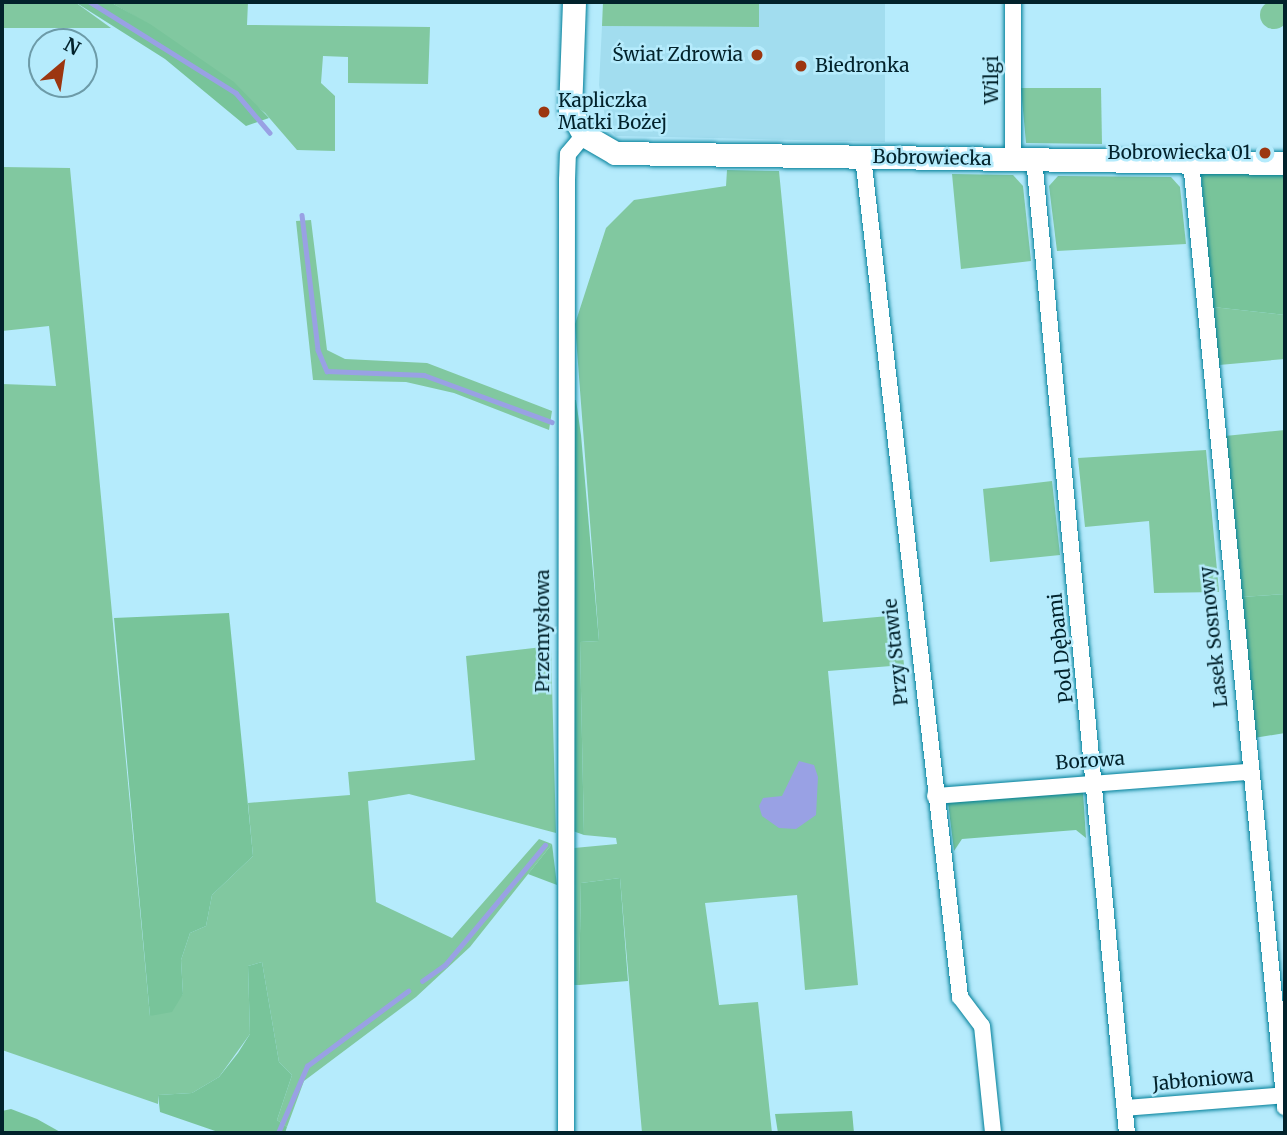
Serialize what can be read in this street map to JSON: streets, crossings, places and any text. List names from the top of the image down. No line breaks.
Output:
{"streets":{"street":["Wilgi","Bobrowiecka","Przemysłowa","Lasek Sosnowy","Pod Dębami","Przy Stawie","Borowa","Jabłoniowa"]},"crossings":[["Wilgi","Bobrowiecka"],["Wilgi","Pod Dębami"],["Bobrowiecka","Przemysłowa"],["Bobrowiecka","Lasek Sosnowy"],["Bobrowiecka","Pod Dębami"],["Bobrowiecka","Przy Stawie"],["Lasek Sosnowy","Borowa"],["Lasek Sosnowy","Jabłoniowa"],["Pod Dębami","Borowa"],["Pod Dębami","Jabłoniowa"],["Przy Stawie","Borowa"]],"places":["Świat Zdrowia","Biedronka","Kapliczka Matki Bożej","Bobrowiecka 01"],"north":"top right"}
